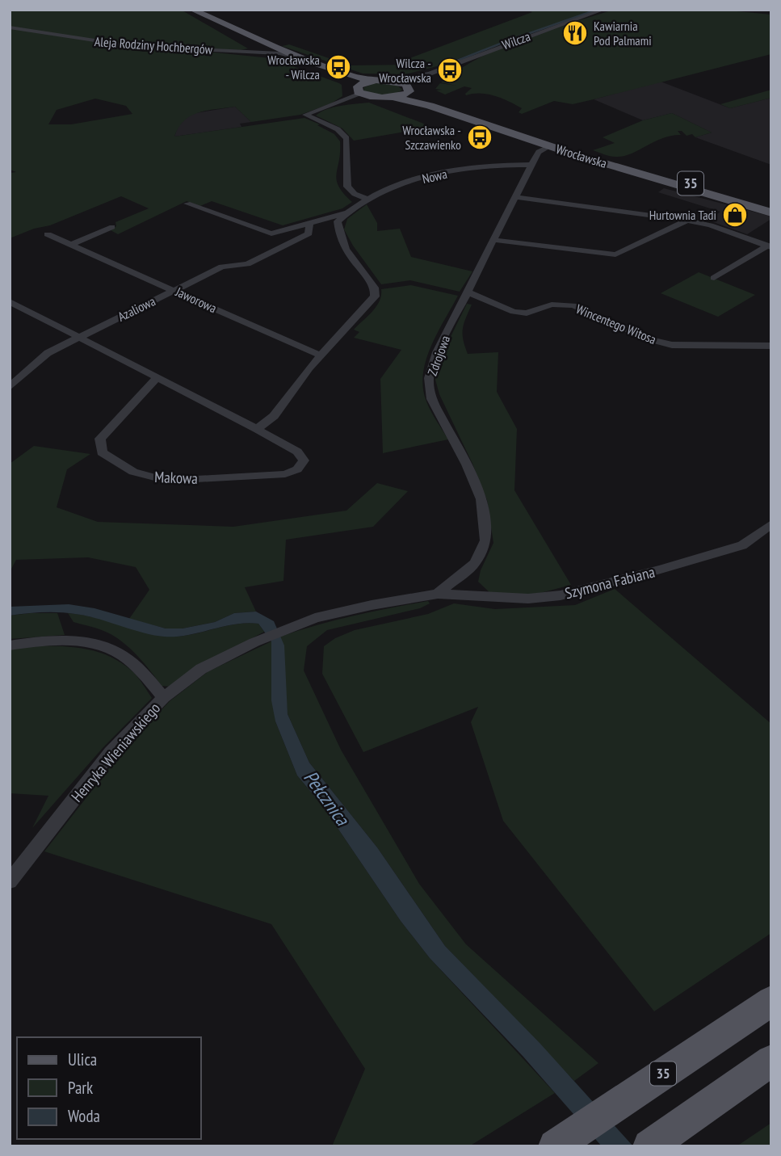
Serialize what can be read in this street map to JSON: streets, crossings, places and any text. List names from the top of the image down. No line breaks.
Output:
{"streets":{"main road":["Wrocławska","35"],"street":["Wilcza","Aleja Rodziny Hochbergów","Nowa","Jaworowa","Azaliowa","Wincentego Witosa","Zdrojowa","Makowa","Szymona Fabiana","Henryka Wieniawskiego"]},"crossings":[["Wilcza","Wrocławska"],["Wilcza","35"],["Aleja Rodziny Hochbergów","35"],["Wrocławska","35"],["Wrocławska","Zdrojowa"],["Nowa","Zdrojowa"],["Jaworowa","Azaliowa"],["Wincentego Witosa","Zdrojowa"],["Zdrojowa","Szymona Fabiana"],["Zdrojowa","Henryka Wieniawskiego"],["Szymona Fabiana","Henryka Wieniawskiego"]],"water":["Pełcznica"],"places":{"restaurant":["Kawiarnia Pod Palmami"],"bus stop":["Wrocławska - Wilcza","Wilcza - Wrocławska","Wrocławska - Szczawienko"],"shop":["Hurtownia Tadi"]},"legend":["Ulica","Park","Woda"]}
